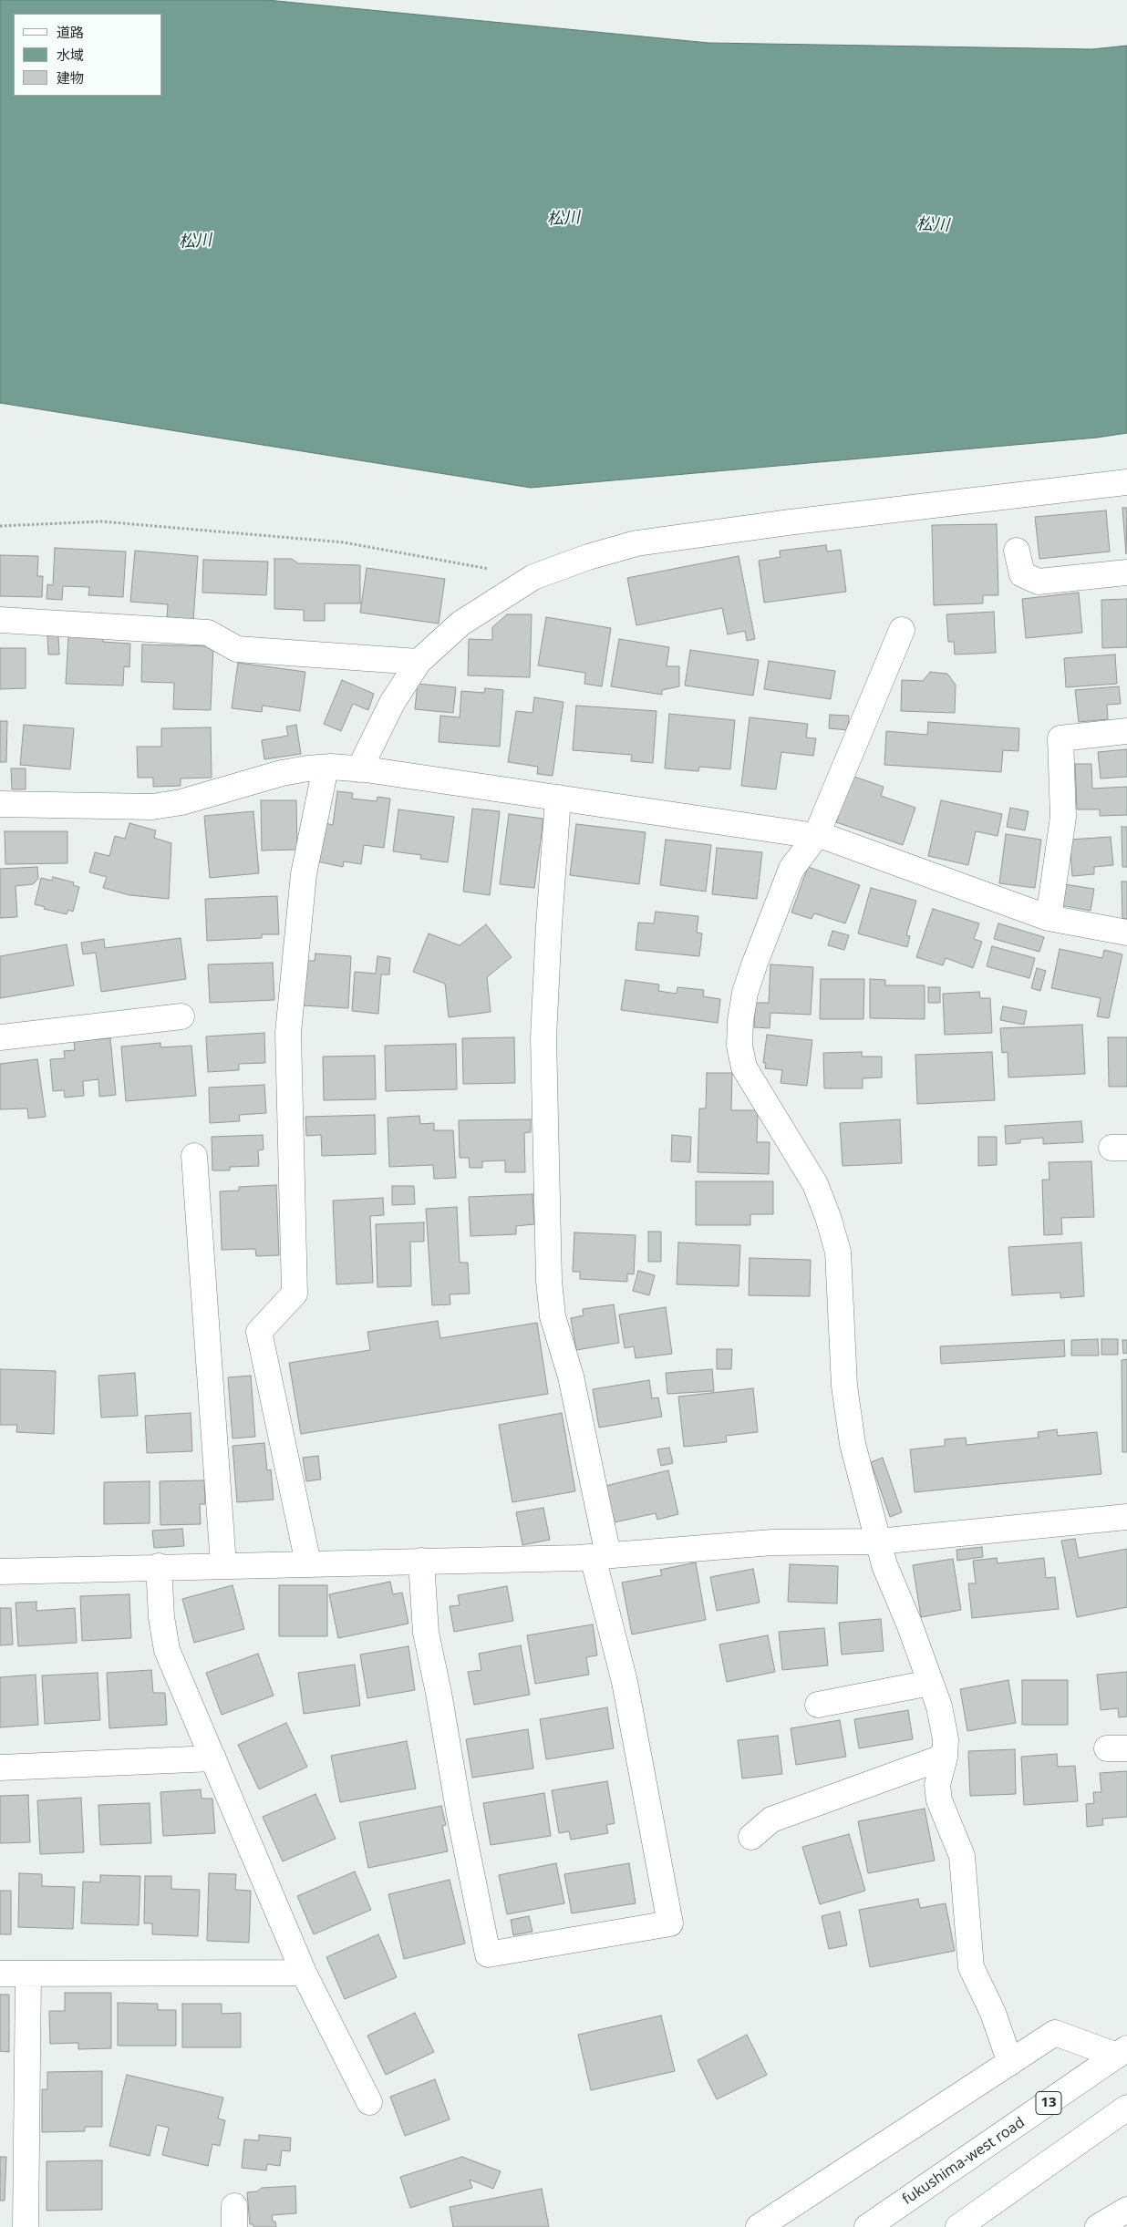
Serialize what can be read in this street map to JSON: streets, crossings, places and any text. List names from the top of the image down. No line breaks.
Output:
{"streets":{"main road":["13","fukushima-west road"]},"water":["松川"],"legend":["道路","水域","建物"]}
